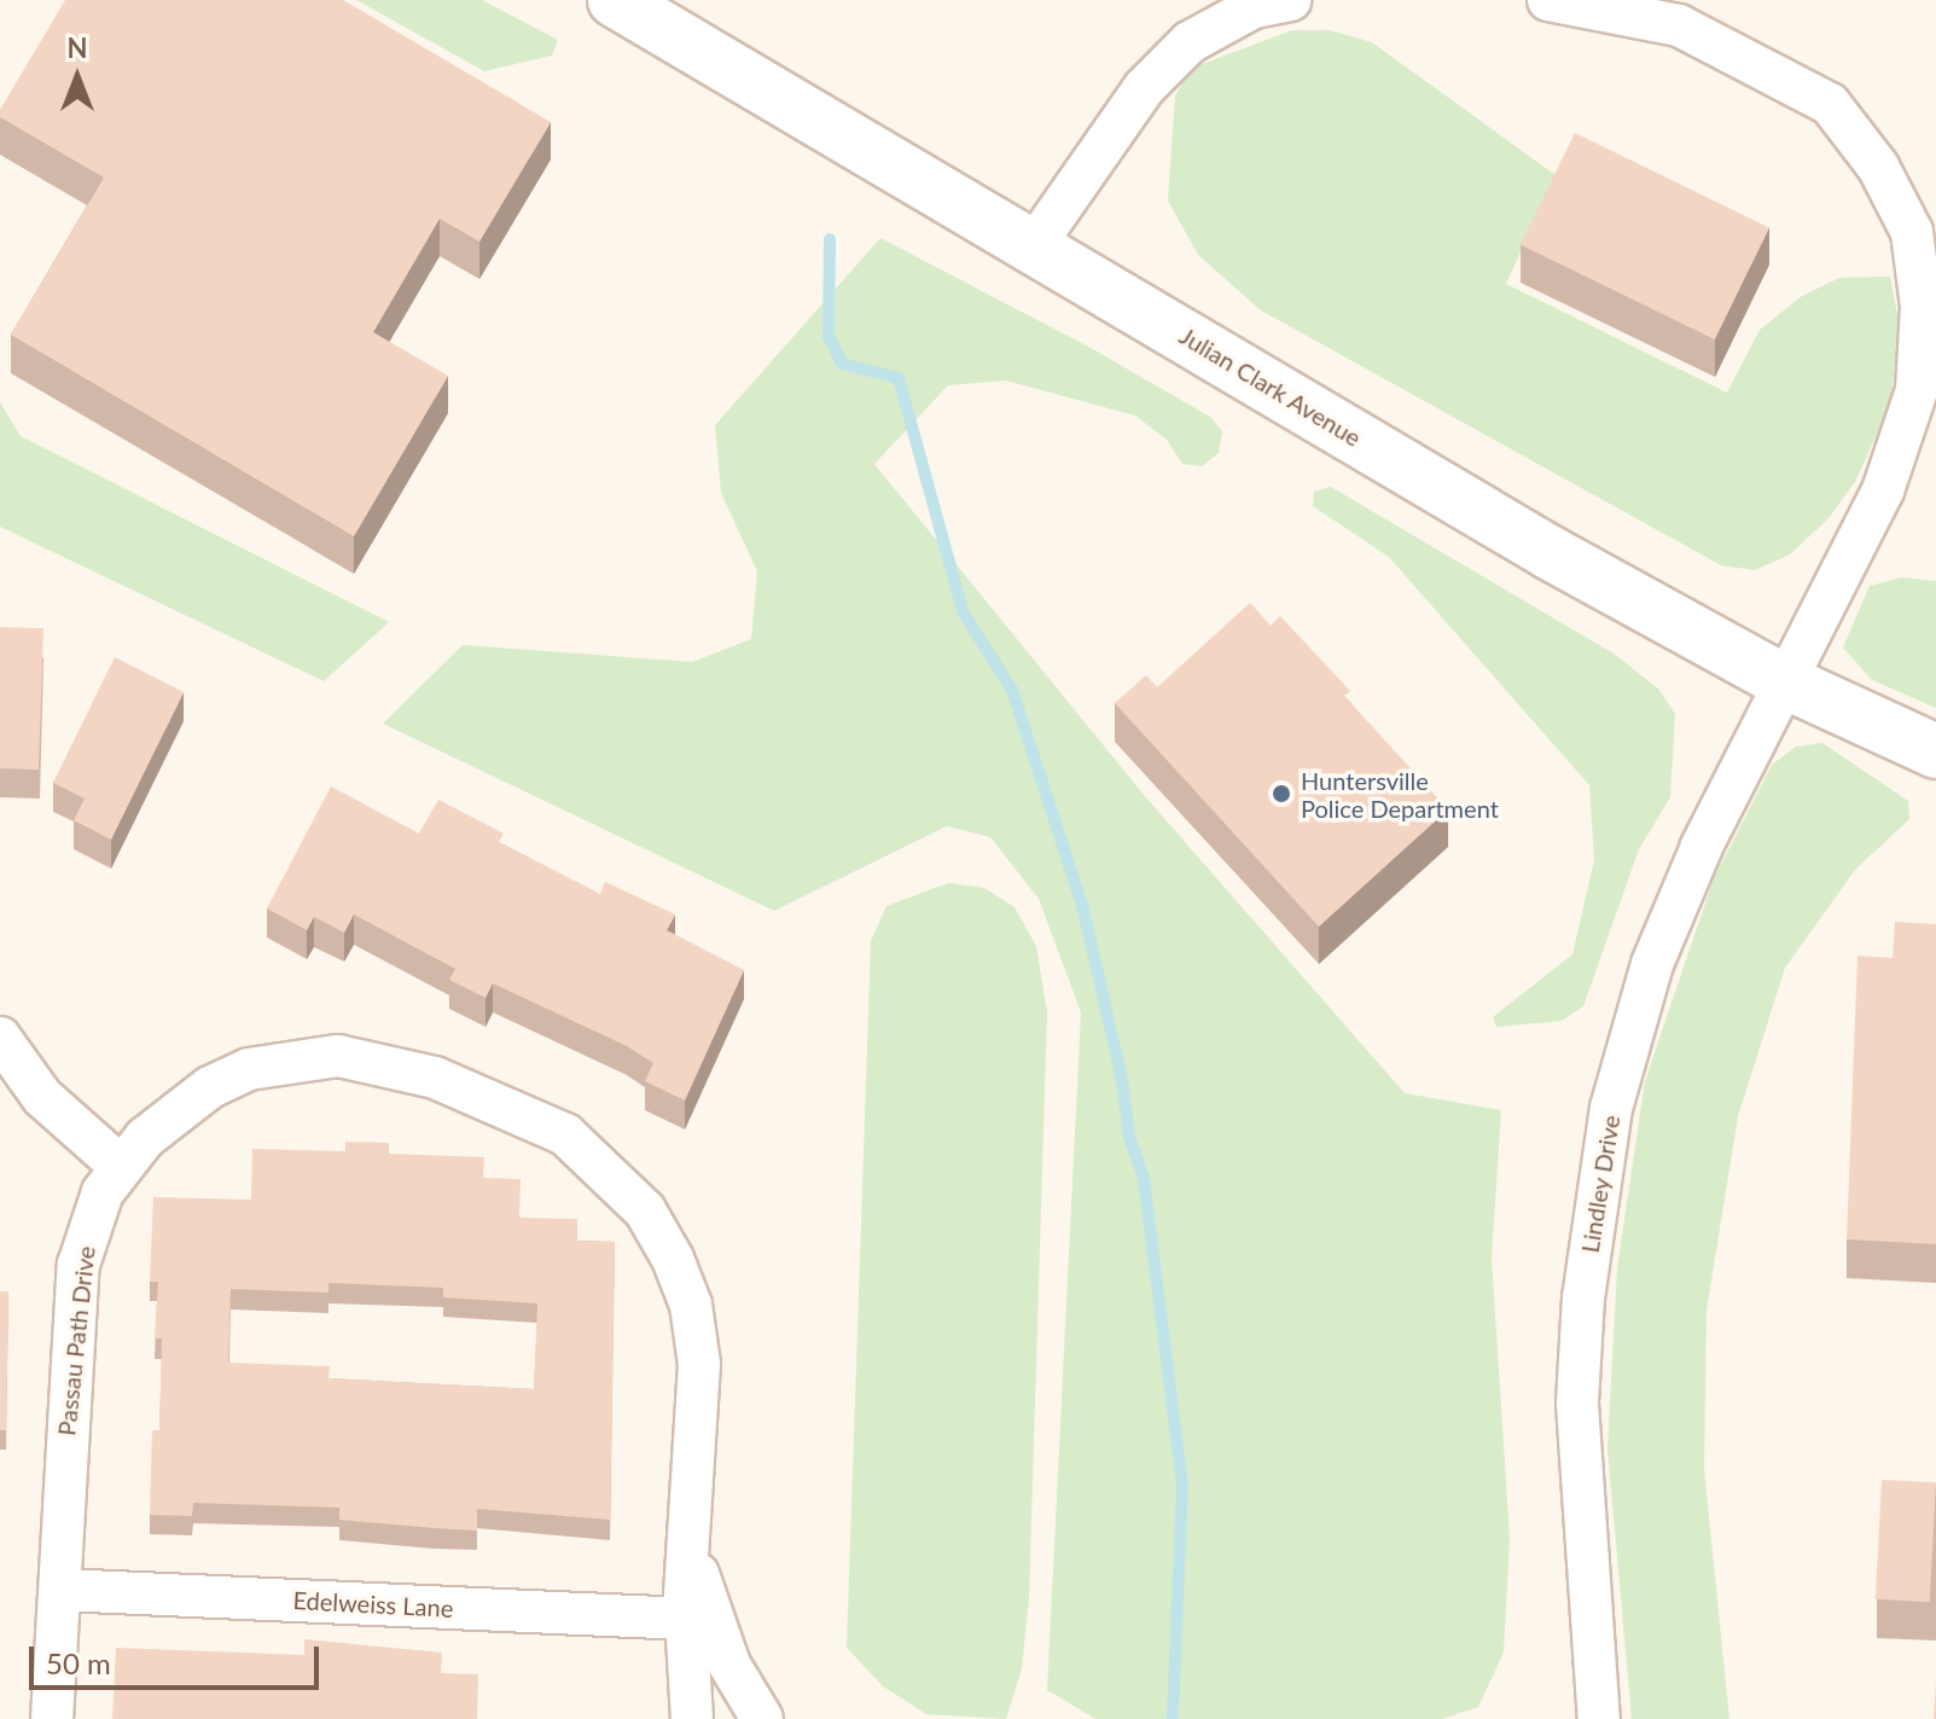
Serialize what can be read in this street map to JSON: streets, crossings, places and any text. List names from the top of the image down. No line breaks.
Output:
{"streets":{"street":["Julian Clark Avenue","Lindley Drive","Passau Path Drive","Edelweiss Lane"]},"crossings":[["Julian Clark Avenue","Lindley Drive"],["Passau Path Drive","Edelweiss Lane"]],"places":["Huntersville Police Department"],"scale_bar":"50 m","north":"top"}
